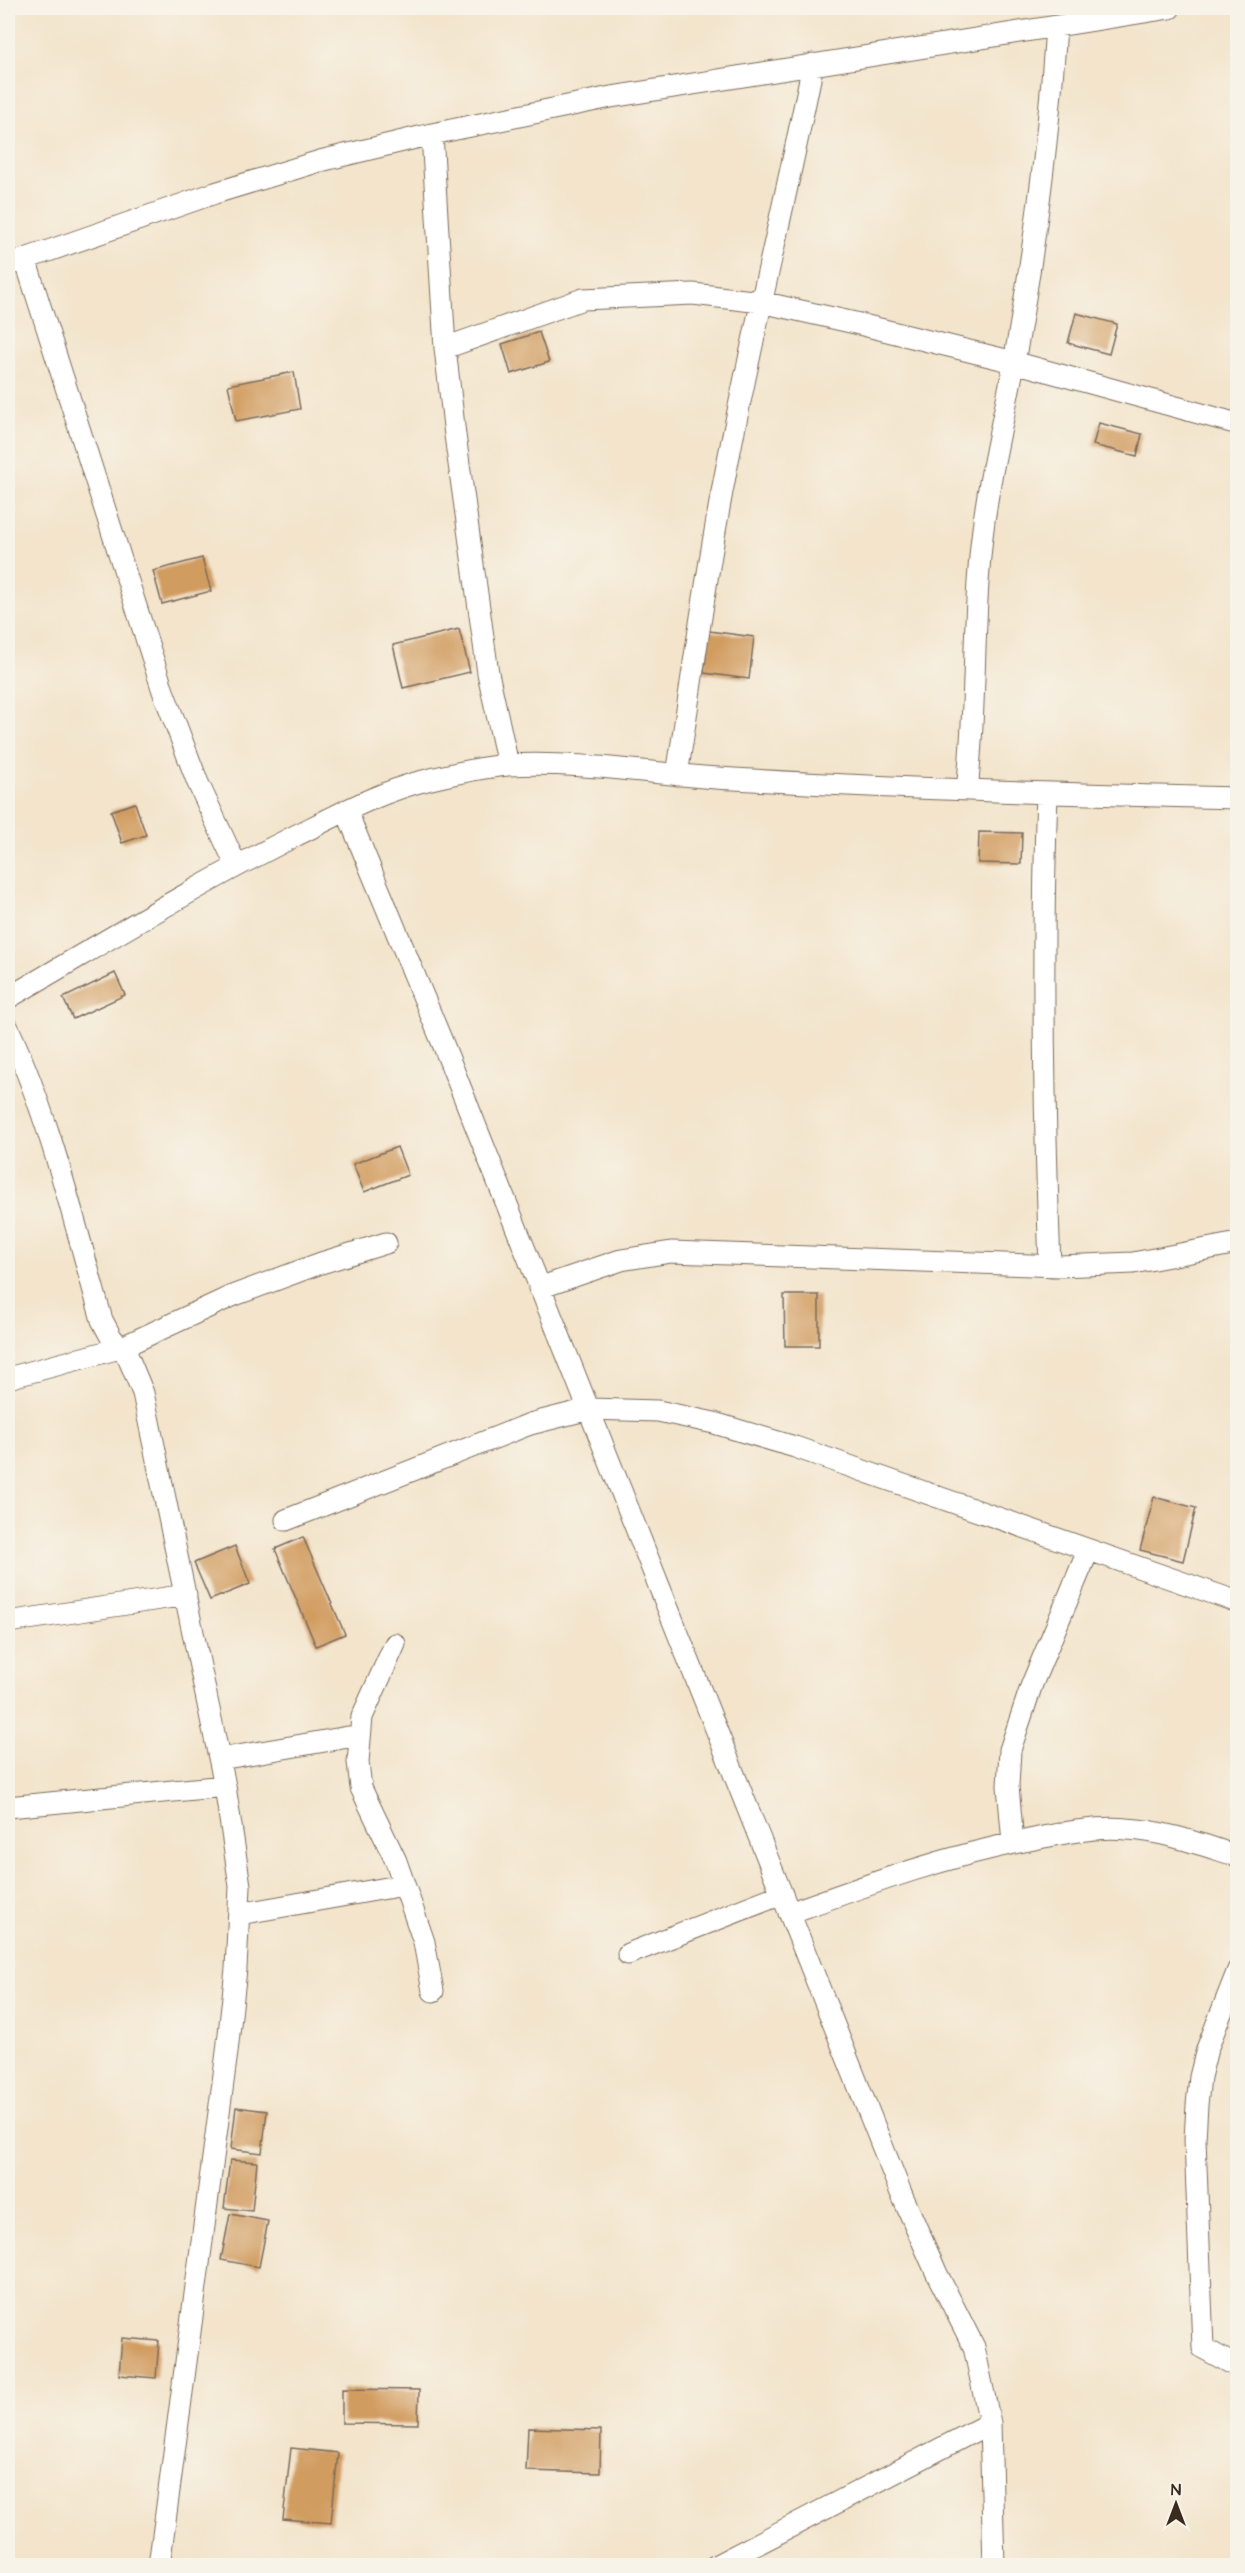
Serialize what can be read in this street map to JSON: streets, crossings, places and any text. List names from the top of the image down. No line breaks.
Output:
{"north":"top"}
